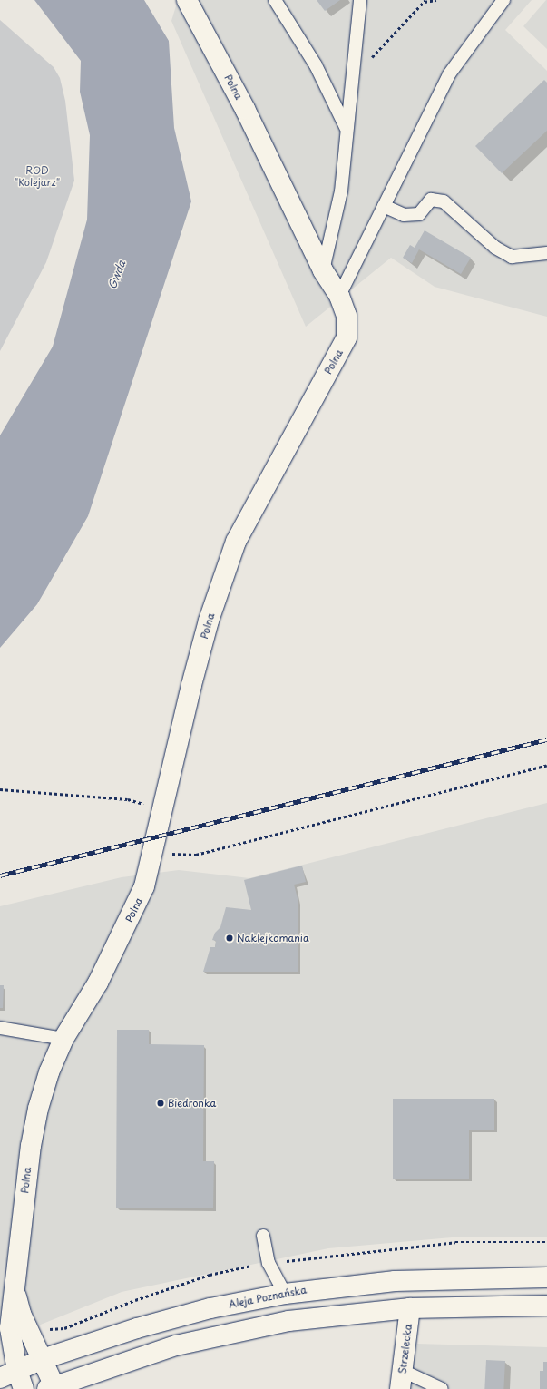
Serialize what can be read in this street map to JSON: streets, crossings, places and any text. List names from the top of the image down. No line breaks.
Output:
{"streets":{"street":["Polna","Aleja Poznańska","Strzelecka"]},"crossings":[["Polna","Aleja Poznańska"]],"water":["Gwda"],"parks":["ROD \"Kolejarz\""],"places":["Naklejkomania","Biedronka"]}
